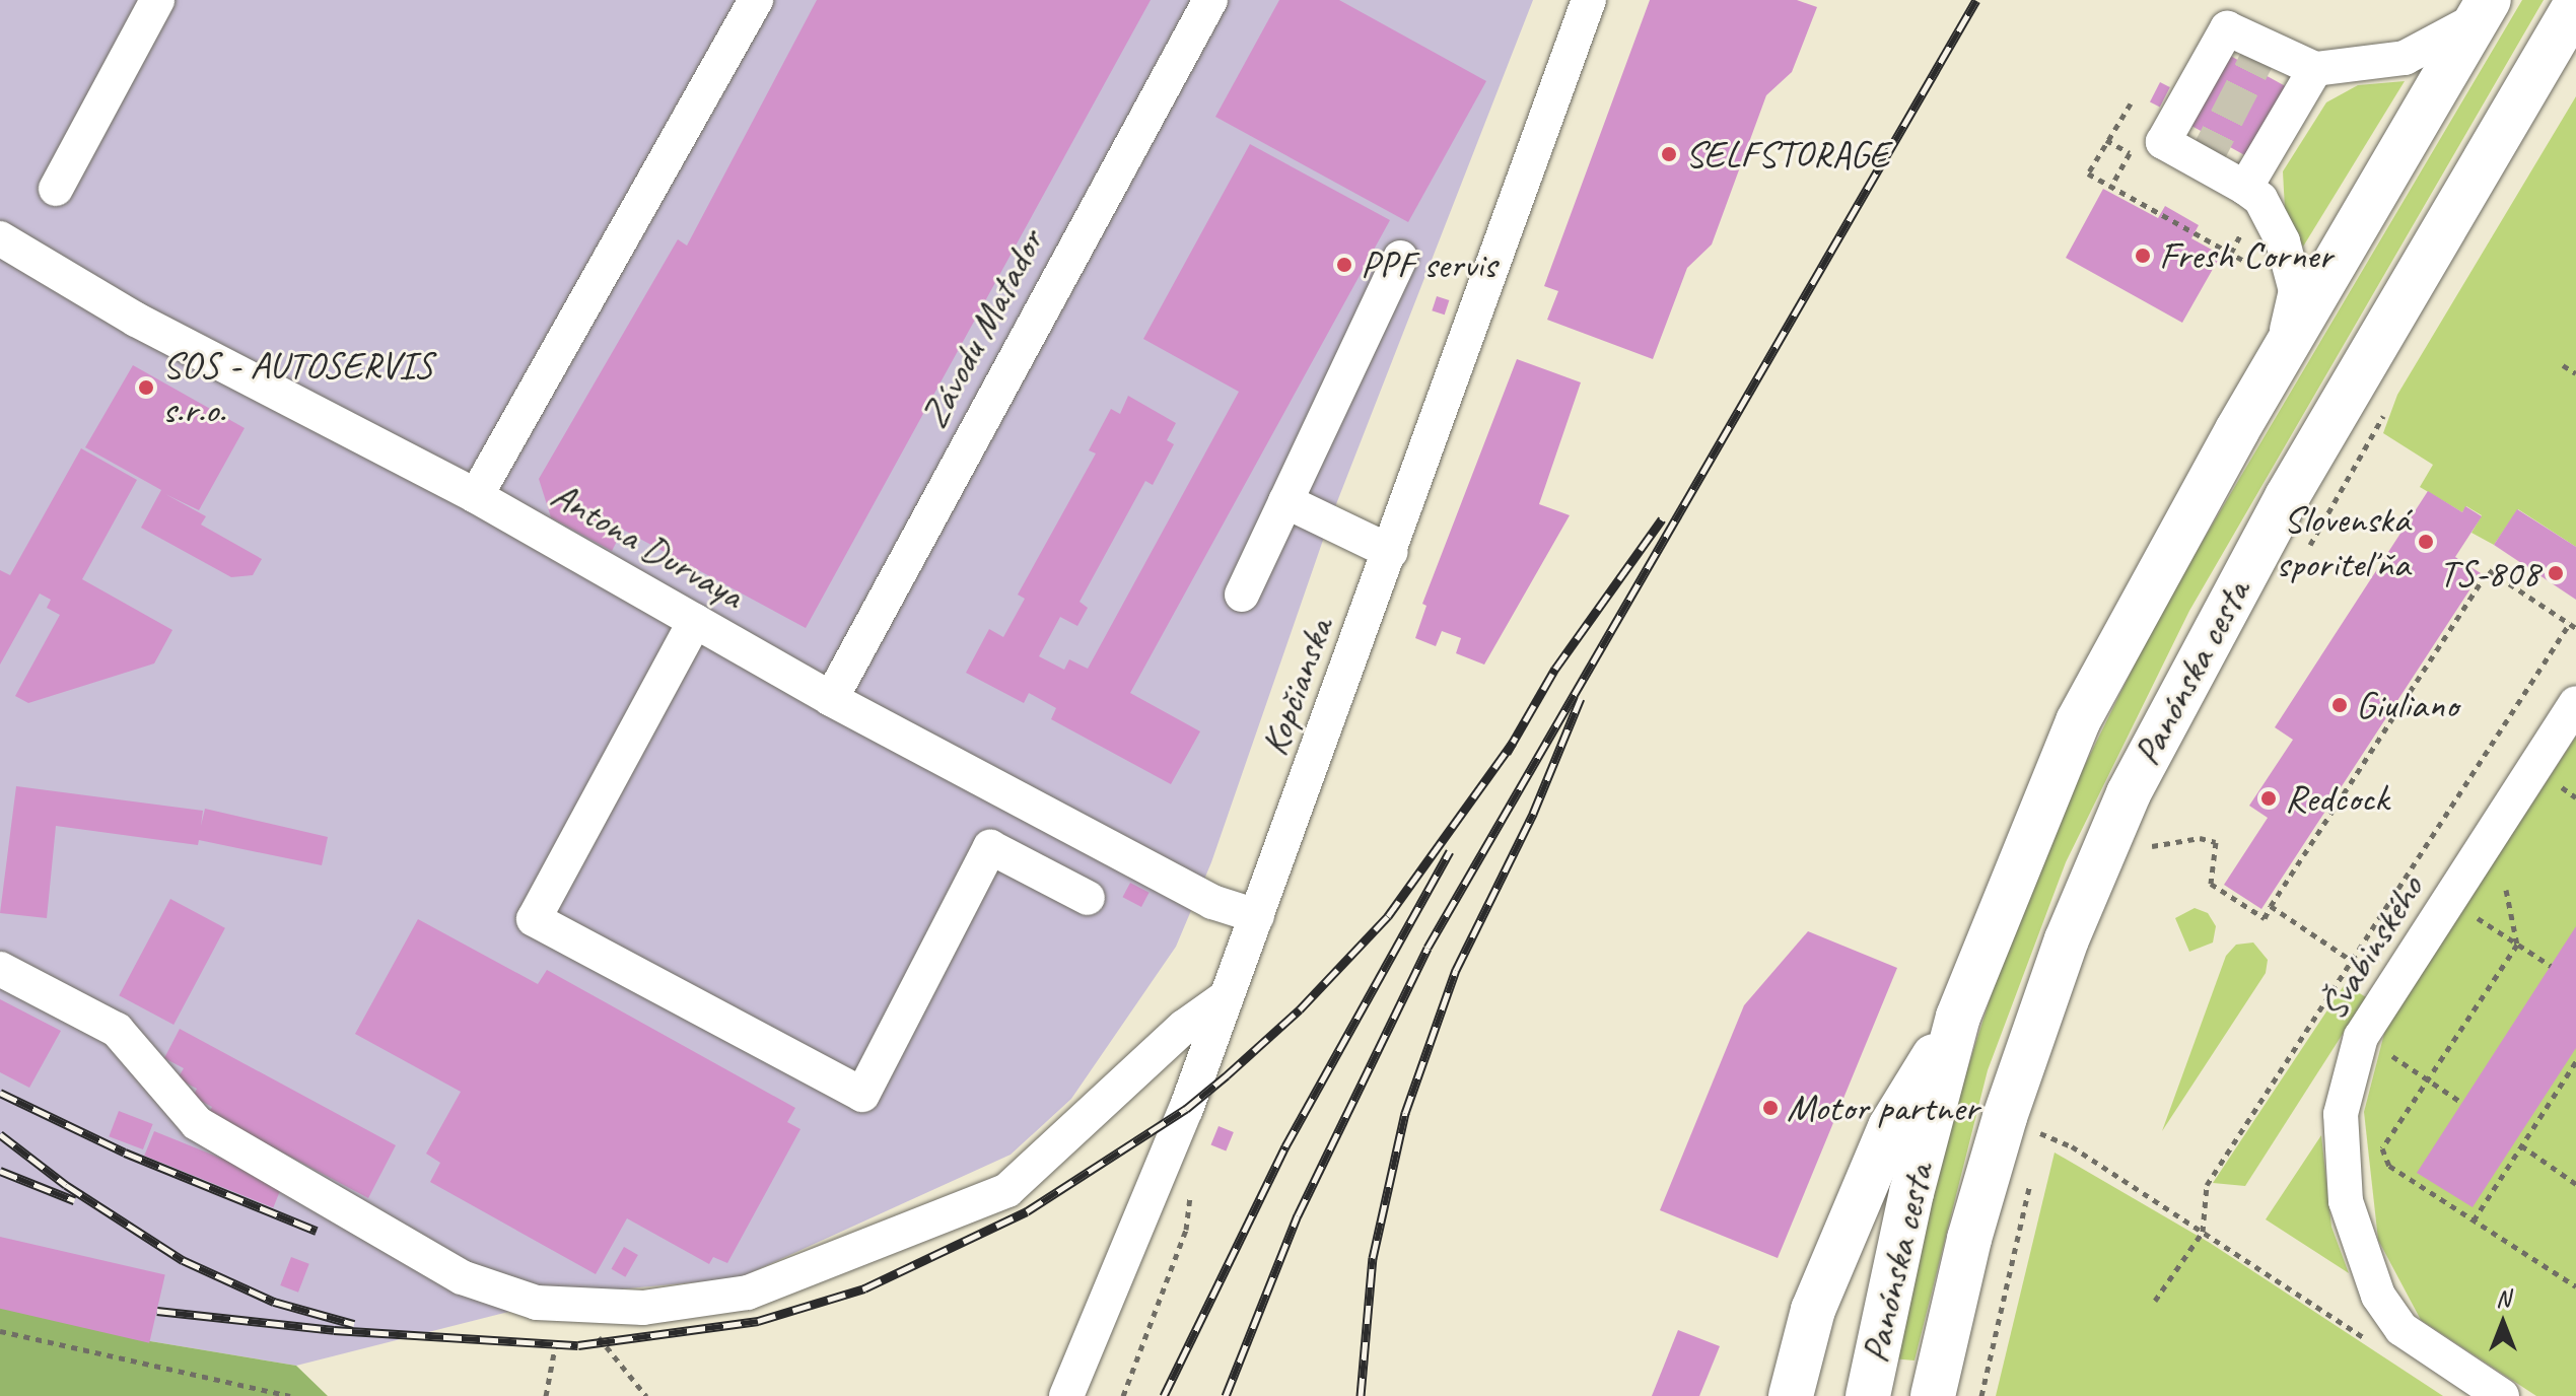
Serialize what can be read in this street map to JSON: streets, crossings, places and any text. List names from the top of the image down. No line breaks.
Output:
{"streets":{"main road":["Panónska cesta"],"street":["Závodu Matador","Antona Durvaya","Kopčianska","Švabinského"]},"crossings":[["Závodu Matador","Antona Durvaya"],["Antona Durvaya","Kopčianska"]],"places":["SELFSTORAGE","Fresh Corner","PPF servis","SOS - AUTOSERVIS s.r.o.","Slovenská sporiteľňa","TS-808","Giuliano","Redcock","Motor partner"],"north":"top"}
